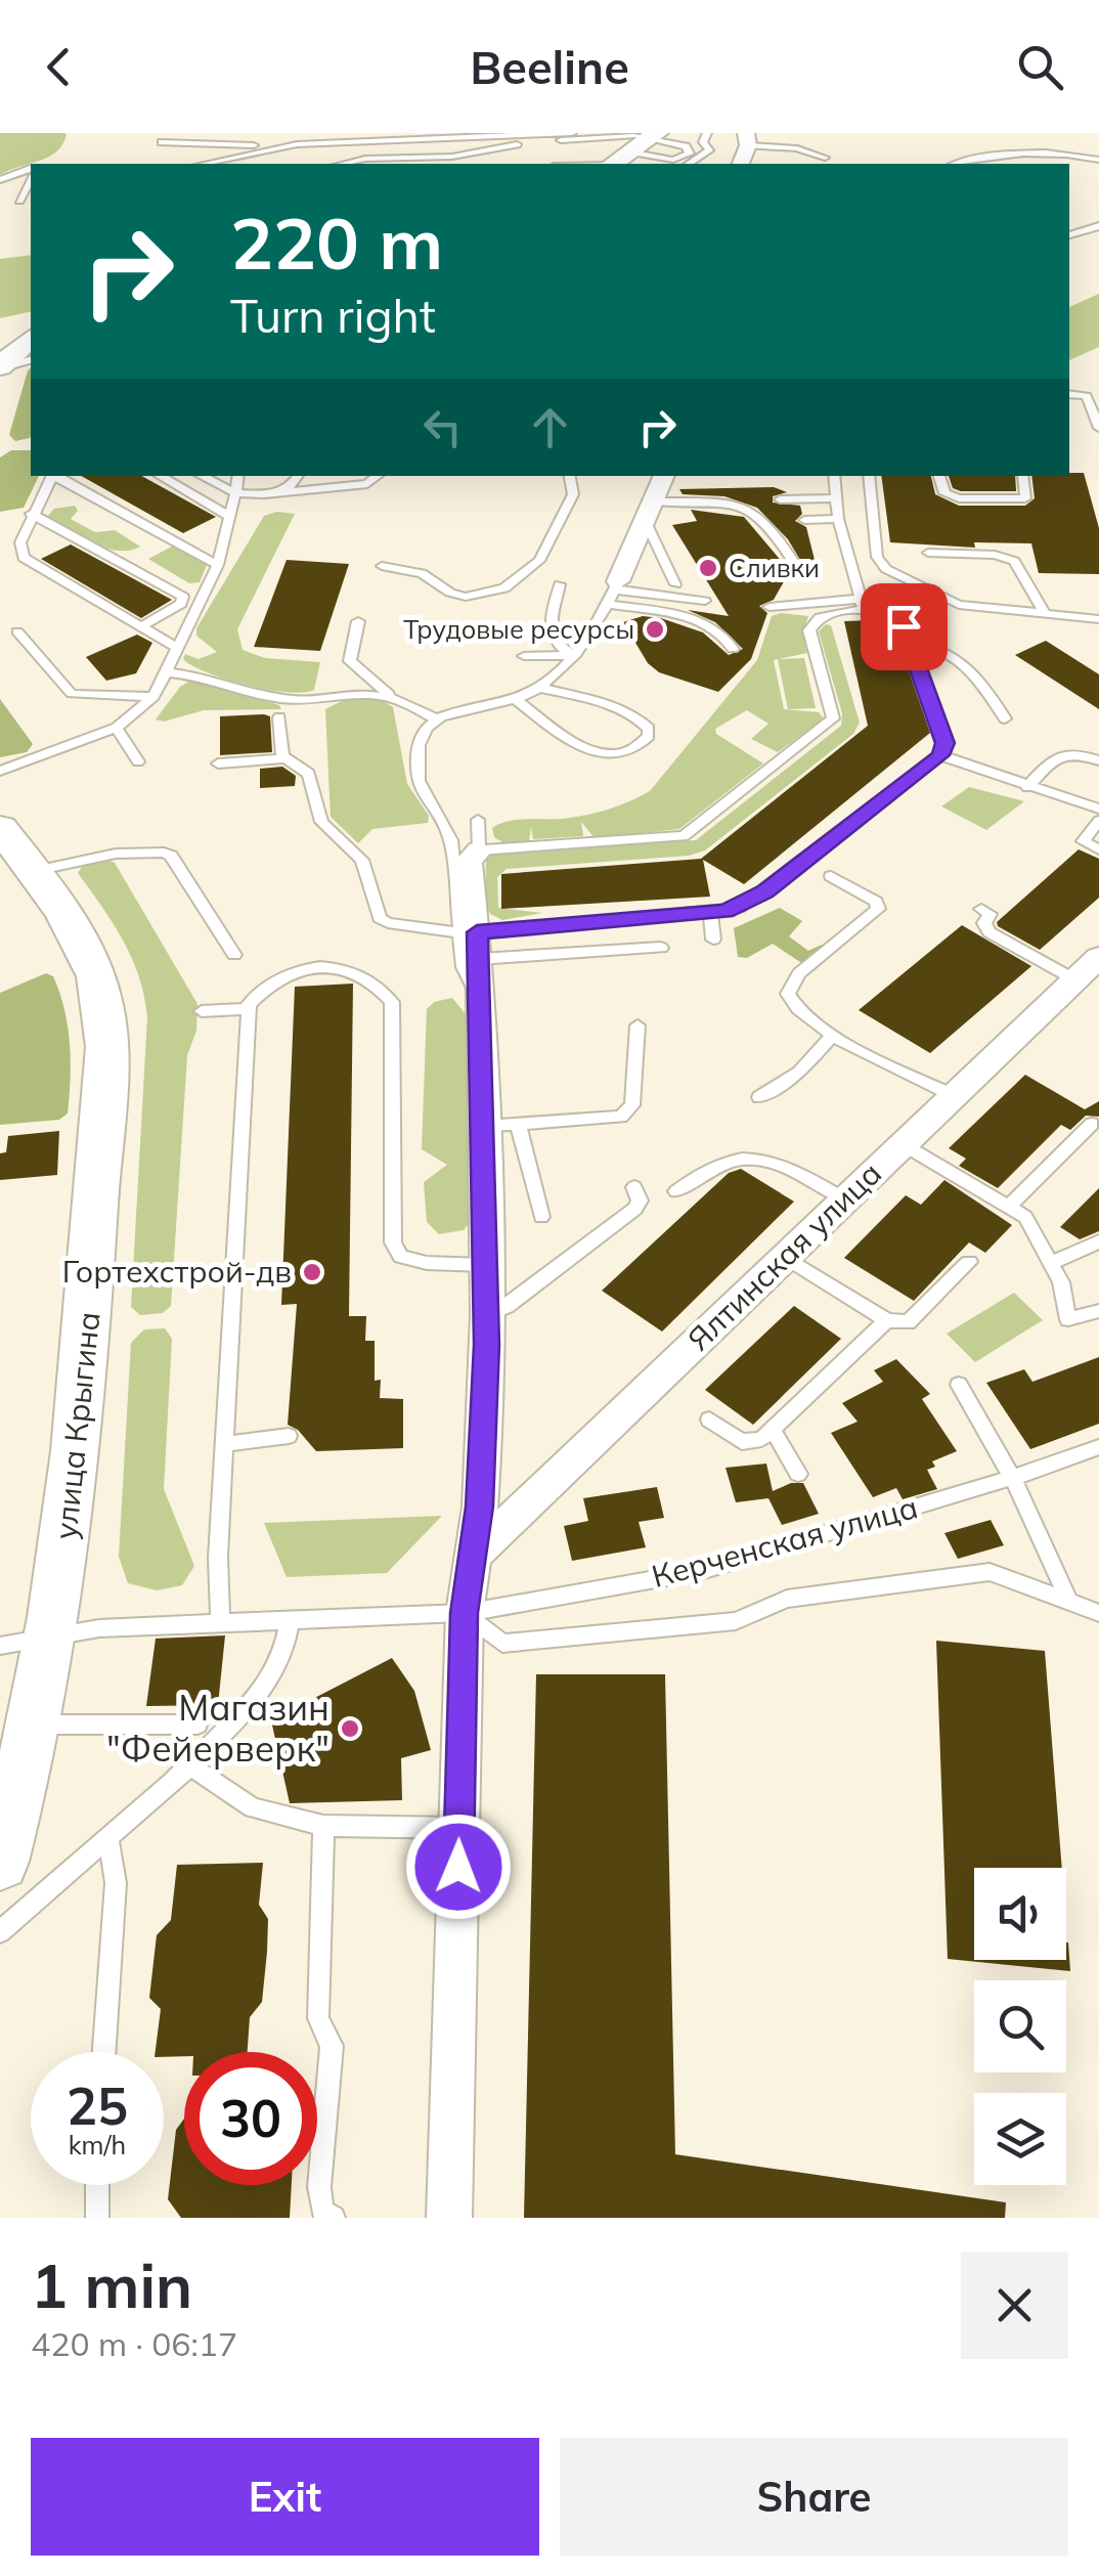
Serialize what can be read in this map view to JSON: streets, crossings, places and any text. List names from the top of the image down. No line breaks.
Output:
{"streets":{"main road":["улица Крыгина"],"street":["Ялтинская улица"],"lane":["Керченская улица"]},"crossings":[["улица Крыгина","Керченская улица"]],"places":["Сливки","Трудовые ресурсы","Гортехстрой-дв","Магазин \"Фейерверк\""],"page":{"header":"Beeline","turn":["220 m","Turn right"],"speed":"25 km/h","limit":"30","heading":["1 min","420 m · 06:17"],"buttons":["Exit","Share"]}}
